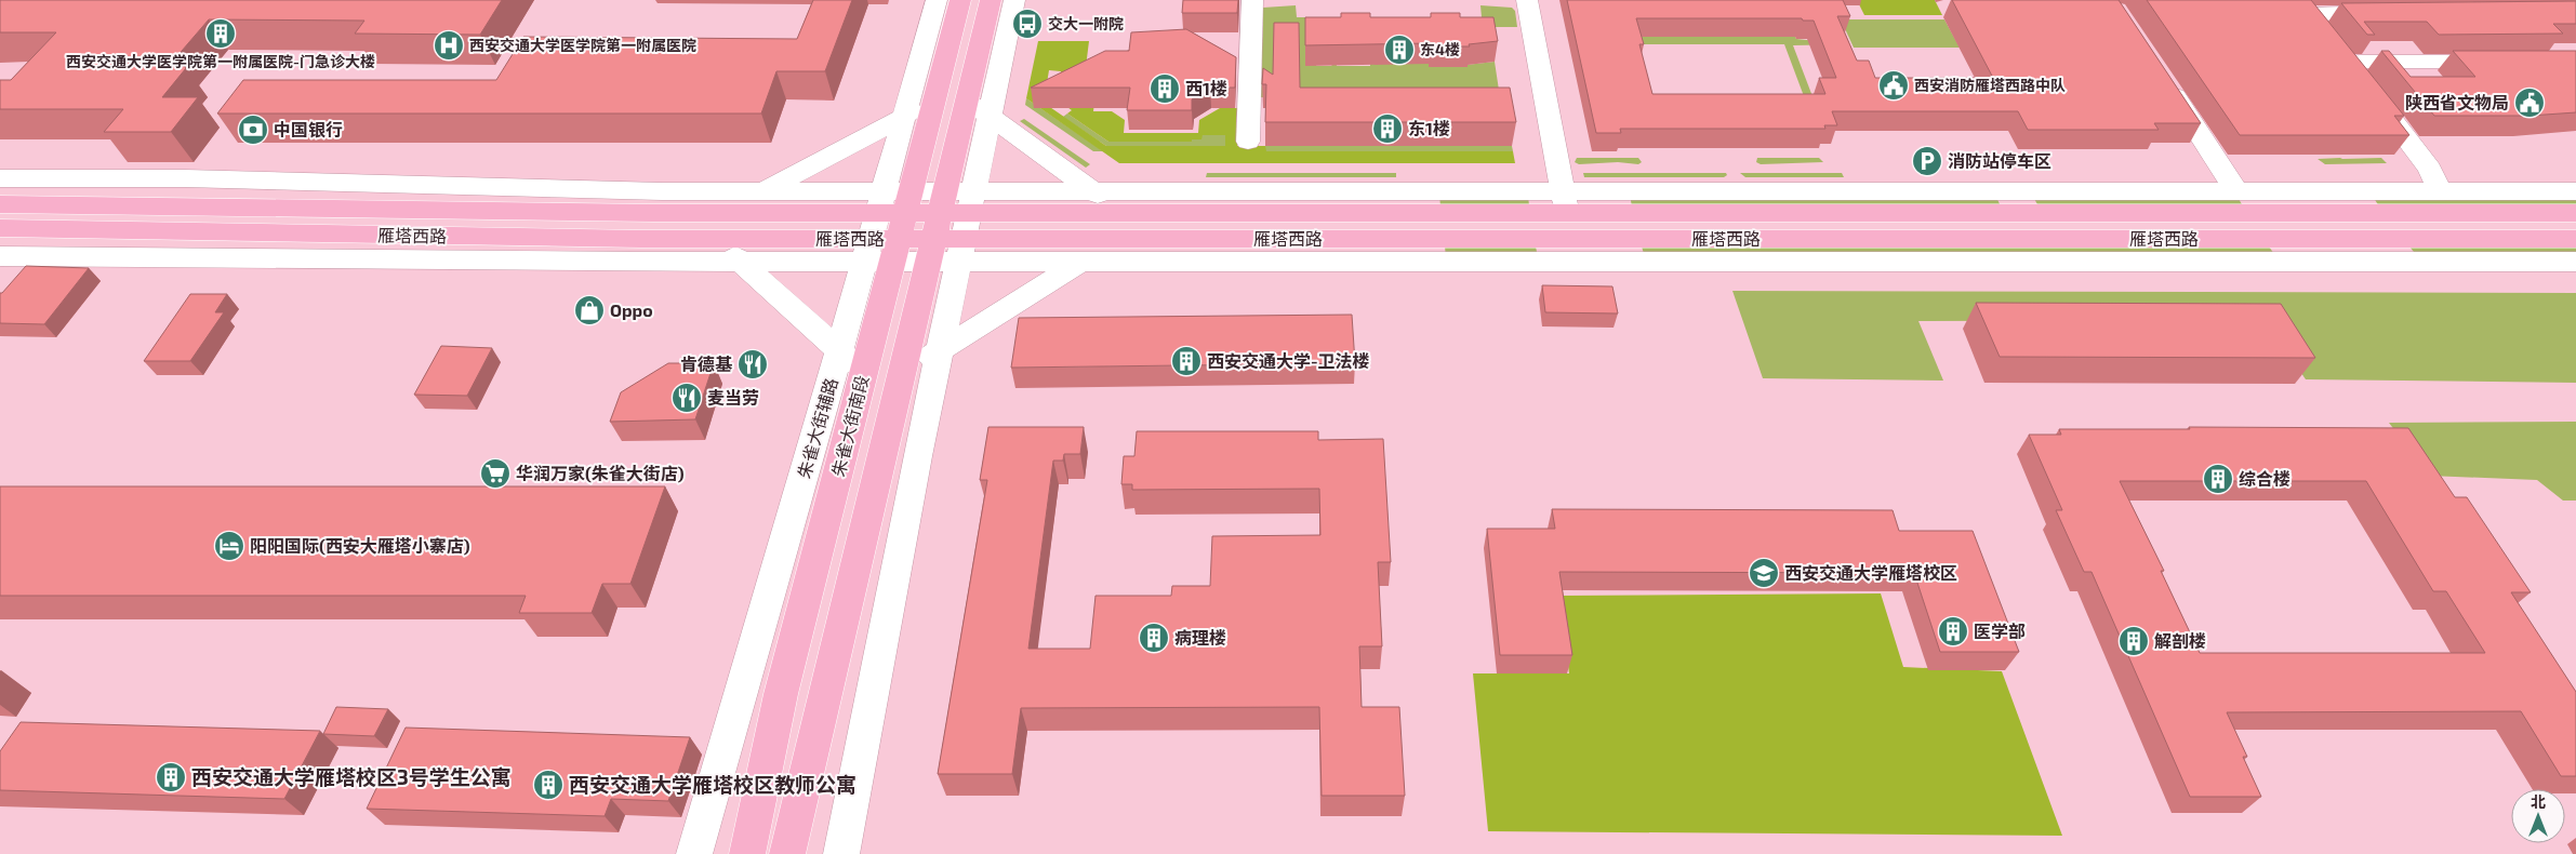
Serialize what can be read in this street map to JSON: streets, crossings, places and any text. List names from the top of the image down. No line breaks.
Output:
{"streets":{"main road":["雁塔西路","朱雀大街南段"],"street":["朱雀大街辅路"]},"crossings":[["雁塔西路","朱雀大街南段"],["雁塔西路","朱雀大街辅路"],["朱雀大街南段","朱雀大街辅路"]],"places":{"bus stop":["交大一附院"],"building":["西安交通大学医学院第一附属医院-门急诊大楼","东4楼","西1楼","东1楼","西安交通大学-卫法楼","综合楼","医学部","病理楼","解剖楼","西安交通大学雁塔校区3号学生公寓","西安交通大学雁塔校区教师公寓"],"hospital":["西安交通大学医学院第一附属医院"],"public building":["西安消防雁塔西路中队","陕西省文物局"],"bank":["中国银行"],"parking":["消防站停车区"],"shop":["Oppo"],"restaurant":["肯德基","麦当劳"],"supermarket":["华润万家(朱雀大街店)"],"hotel":["阳阳国际(西安大雁塔小寨店)"],"school or university":["西安交通大学雁塔校区"]},"north":"top"}
